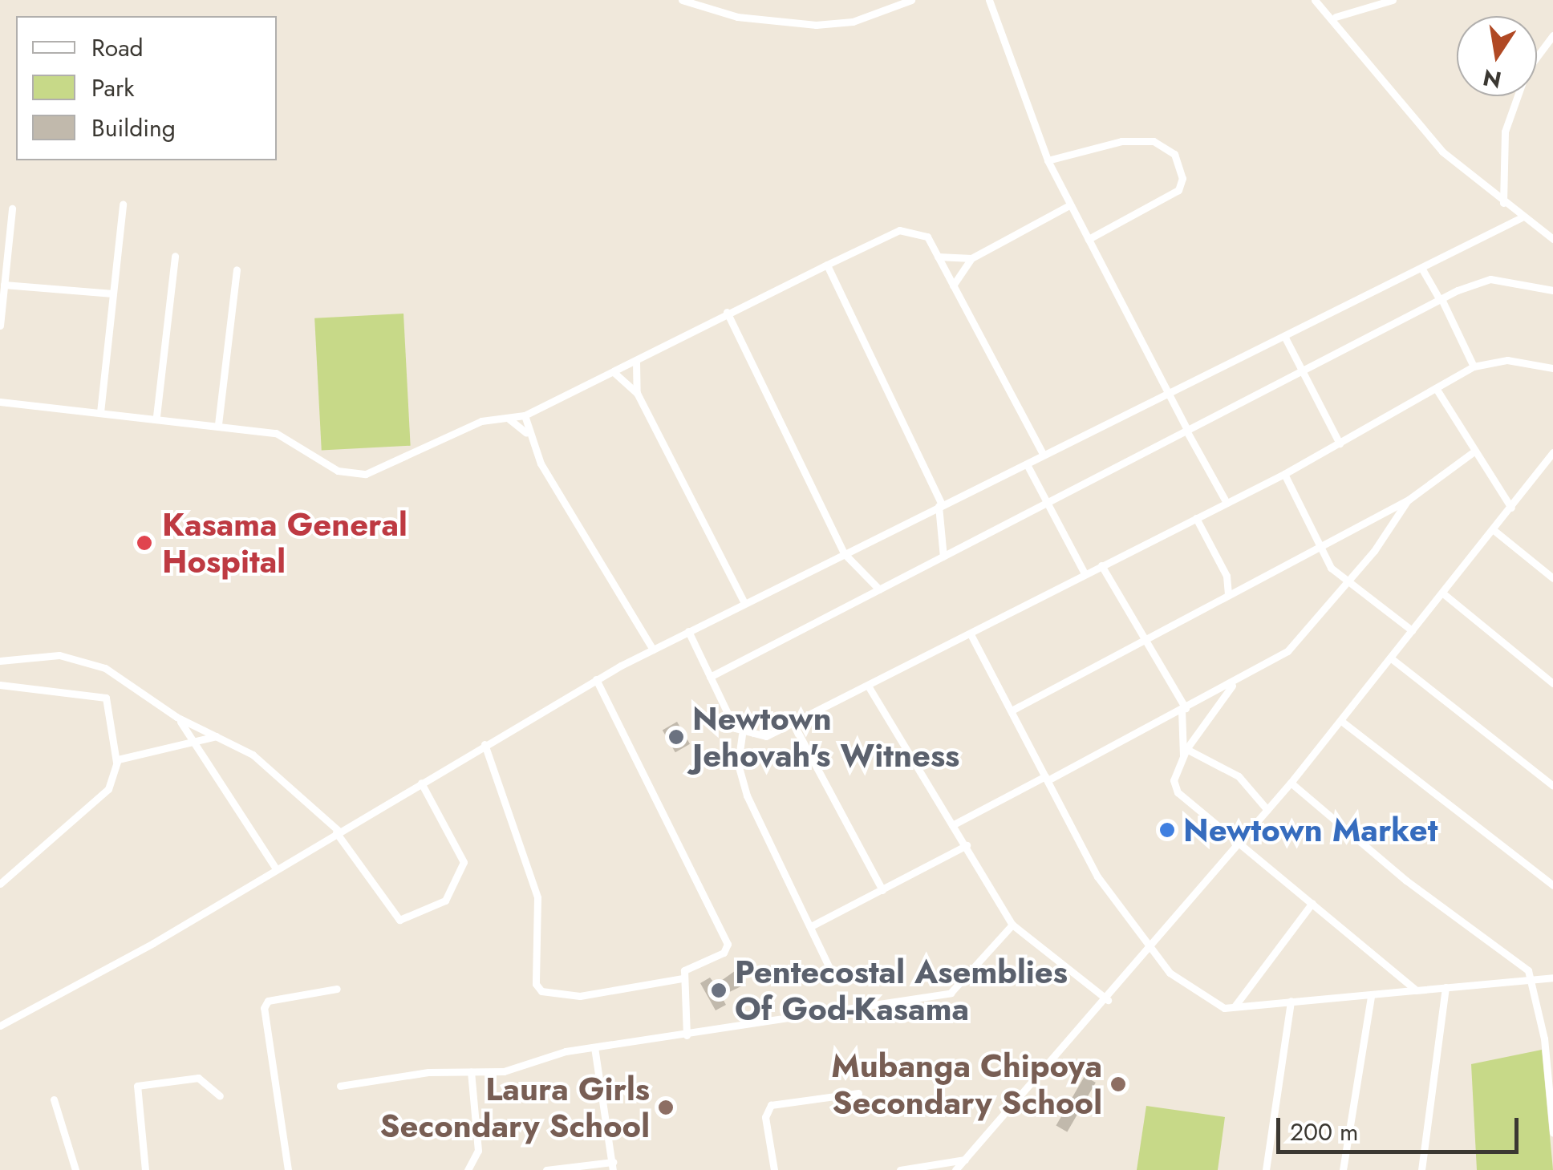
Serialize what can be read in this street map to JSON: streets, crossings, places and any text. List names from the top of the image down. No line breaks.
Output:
{"places":["Kasama General Hospital","Newtown Jehovah's Witness","Newtown Market","Pentecostal Asemblies Of God-Kasama","Mubanga Chipoya Secondary School","Laura Girls Secondary School"],"legend":["Road","Park","Building"],"scale_bar":"200 m","north":"bottom"}
